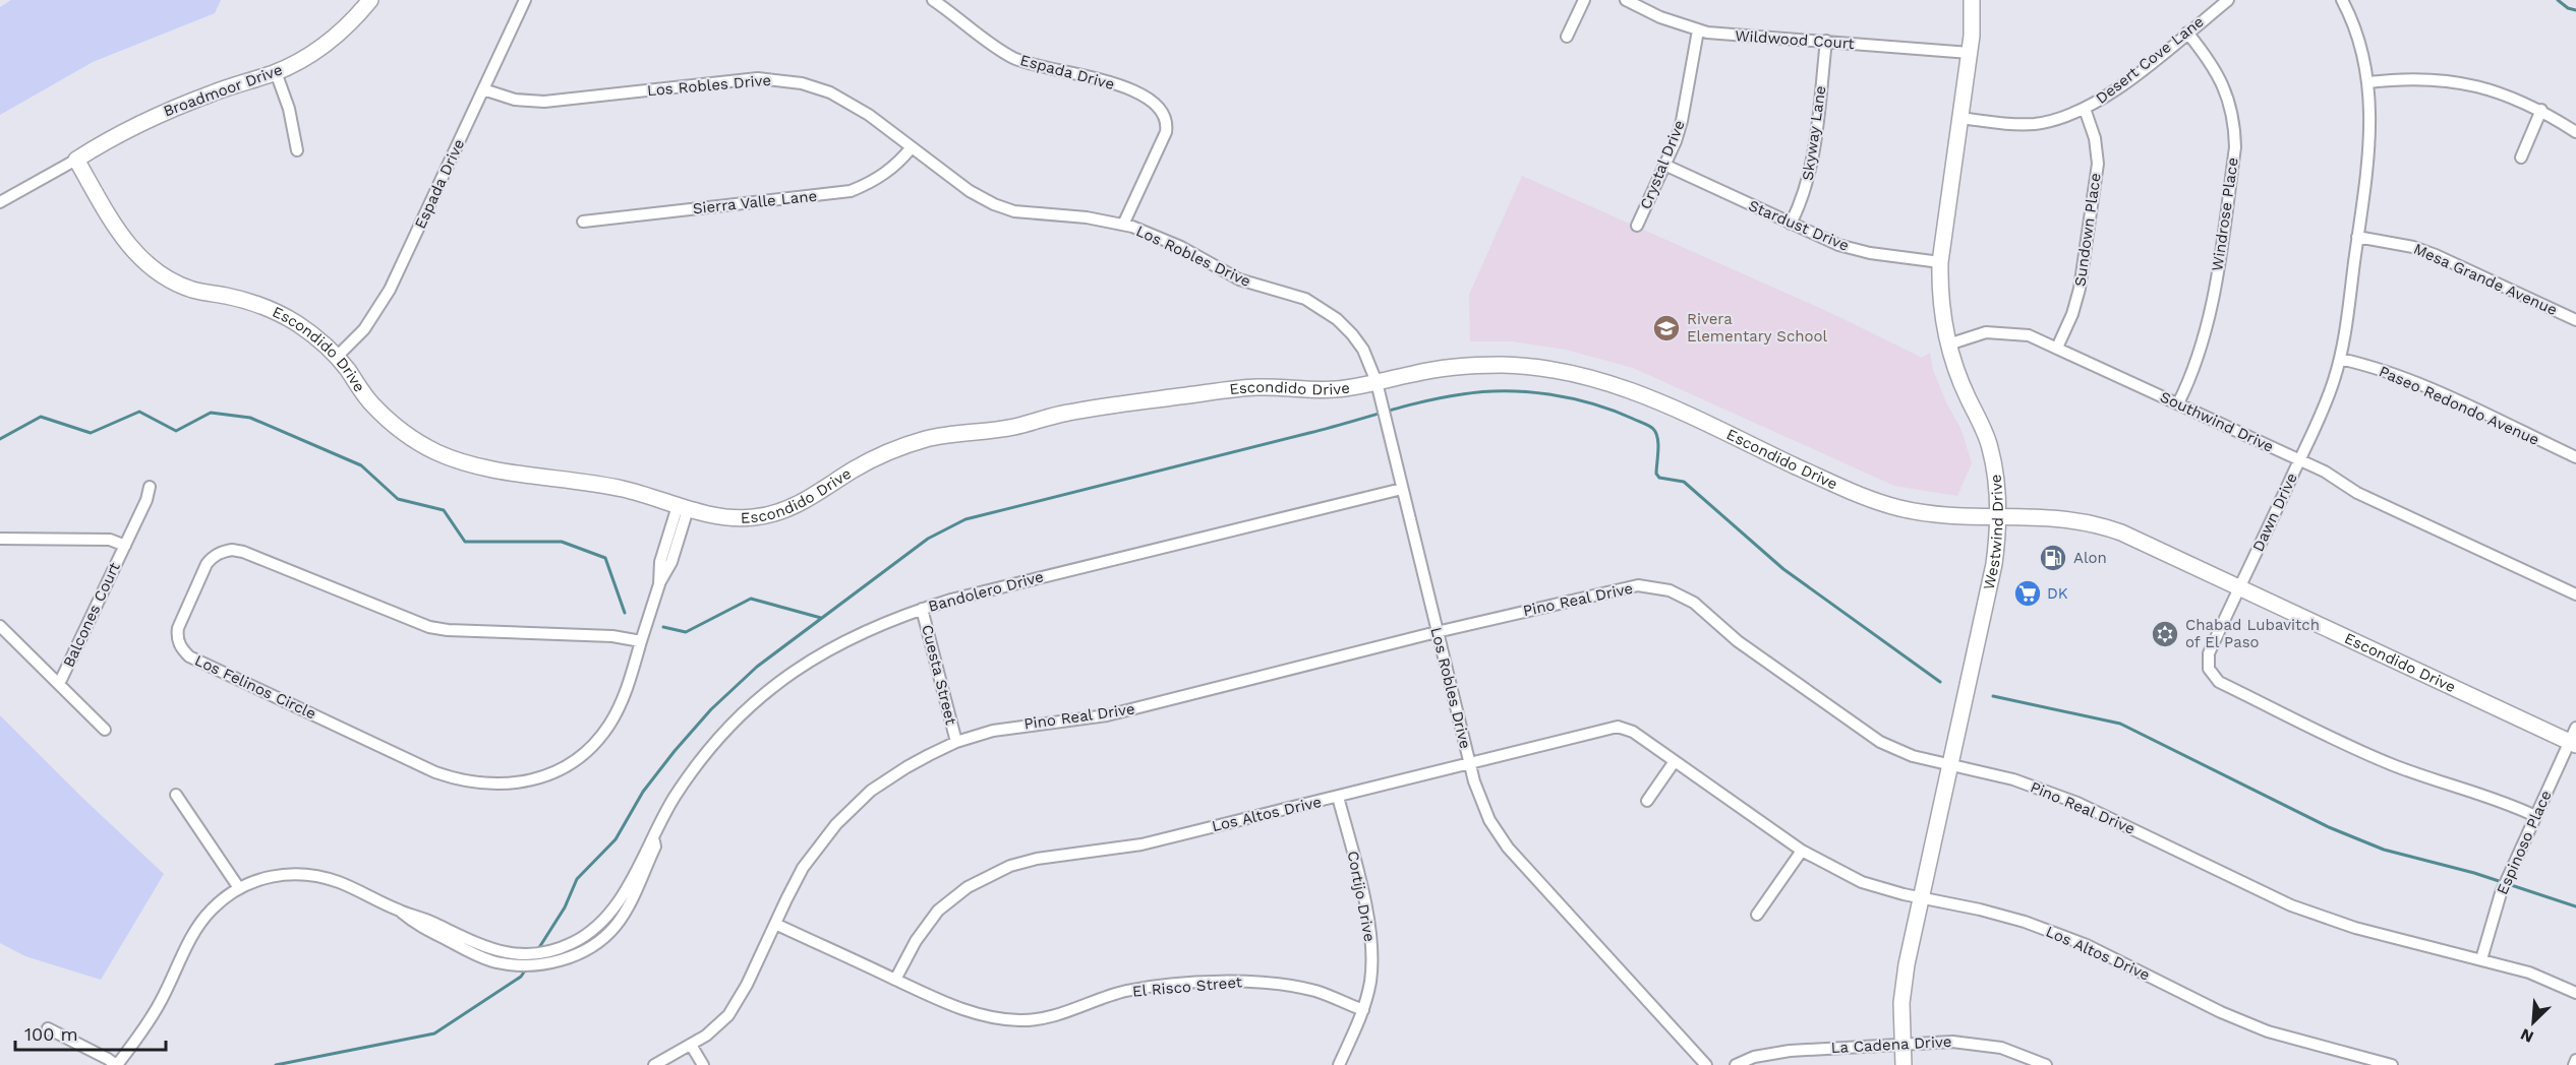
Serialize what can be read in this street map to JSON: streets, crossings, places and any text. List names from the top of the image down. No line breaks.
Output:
{"streets":{"street":["Wildwood Court","Desert Cove Lane","Espada Drive","Los Robles Drive","Broadmoor Drive","Skyway Lane","Crystal Drive","Sierra Valle Lane","Windrose Place","Stardust Drive","Sundown Place","Mesa Grande Avenue","Escondido Drive","Paseo Redondo Avenue","Southwind Drive","Dawn Drive","Westwind Drive","Bandolero Drive","Pino Real Drive","Balcones Court","Cuesta Street","Los Felinos Circle","Los Altos Drive","Espinoso Place","Cortijo Drive","El Risco Street","La Cadena Drive"]},"crossings":[["Wildwood Court","Skyway Lane"],["Wildwood Court","Crystal Drive"],["Wildwood Court","Westwind Drive"],["Desert Cove Lane","Windrose Place"],["Desert Cove Lane","Sundown Place"],["Desert Cove Lane","Westwind Drive"],["Espada Drive","Los Robles Drive"],["Espada Drive","Escondido Drive"],["Los Robles Drive","Sierra Valle Lane"],["Los Robles Drive","Escondido Drive"],["Los Robles Drive","Bandolero Drive"],["Los Robles Drive","Pino Real Drive"],["Los Robles Drive","Los Altos Drive"],["Broadmoor Drive","Escondido Drive"],["Skyway Lane","Stardust Drive"],["Crystal Drive","Stardust Drive"],["Windrose Place","Southwind Drive"],["Stardust Drive","Westwind Drive"],["Sundown Place","Southwind Drive"],["Mesa Grande Avenue","Dawn Drive"],["Escondido Drive","Dawn Drive"],["Escondido Drive","Westwind Drive"],["Escondido Drive","Los Felinos Circle"],["Escondido Drive","Espinoso Place"],["Paseo Redondo Avenue","Dawn Drive"],["Southwind Drive","Dawn Drive"],["Southwind Drive","Westwind Drive"],["Dawn Drive","Espinoso Place"],["Westwind Drive","Pino Real Drive"],["Westwind Drive","Los Altos Drive"],["Westwind Drive","La Cadena Drive"],["Bandolero Drive","Cuesta Street"],["Pino Real Drive","Cuesta Street"],["Pino Real Drive","Espinoso Place"],["Pino Real Drive","El Risco Street"],["Los Altos Drive","Cortijo Drive"],["Los Altos Drive","El Risco Street"],["Cortijo Drive","El Risco Street"]],"places":{"school or university":["Rivera Elementary School"],"fuel station":["Alon"],"supermarket":["DK"],"synagogue":["Chabad Lubavitch of El Paso"]},"scale_bar":"100 m","north":"bottom left"}
